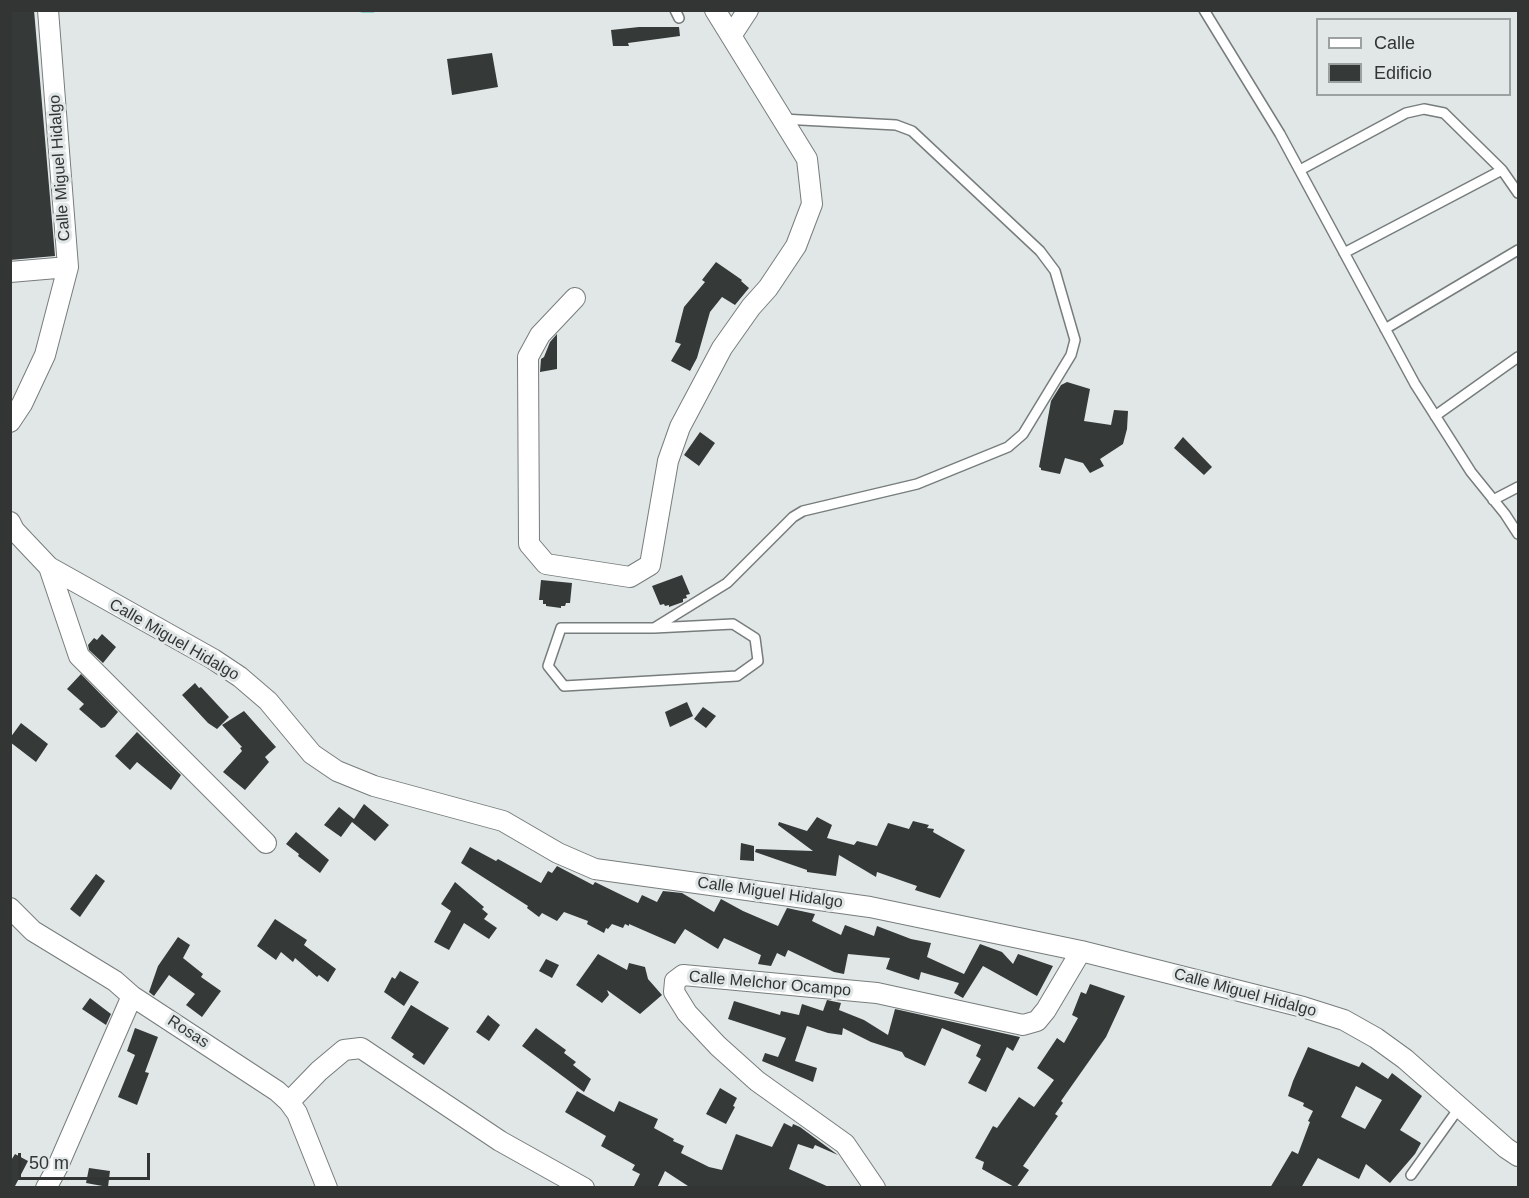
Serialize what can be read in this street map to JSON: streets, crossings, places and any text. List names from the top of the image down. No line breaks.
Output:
{"streets":{"street":["Calle Miguel Hidalgo","Calle Melchor Ocampo","Rosas"]},"crossings":[["Calle Miguel Hidalgo","Calle Melchor Ocampo"]],"legend":["Calle","Edificio"],"scale_bar":"50 m"}
